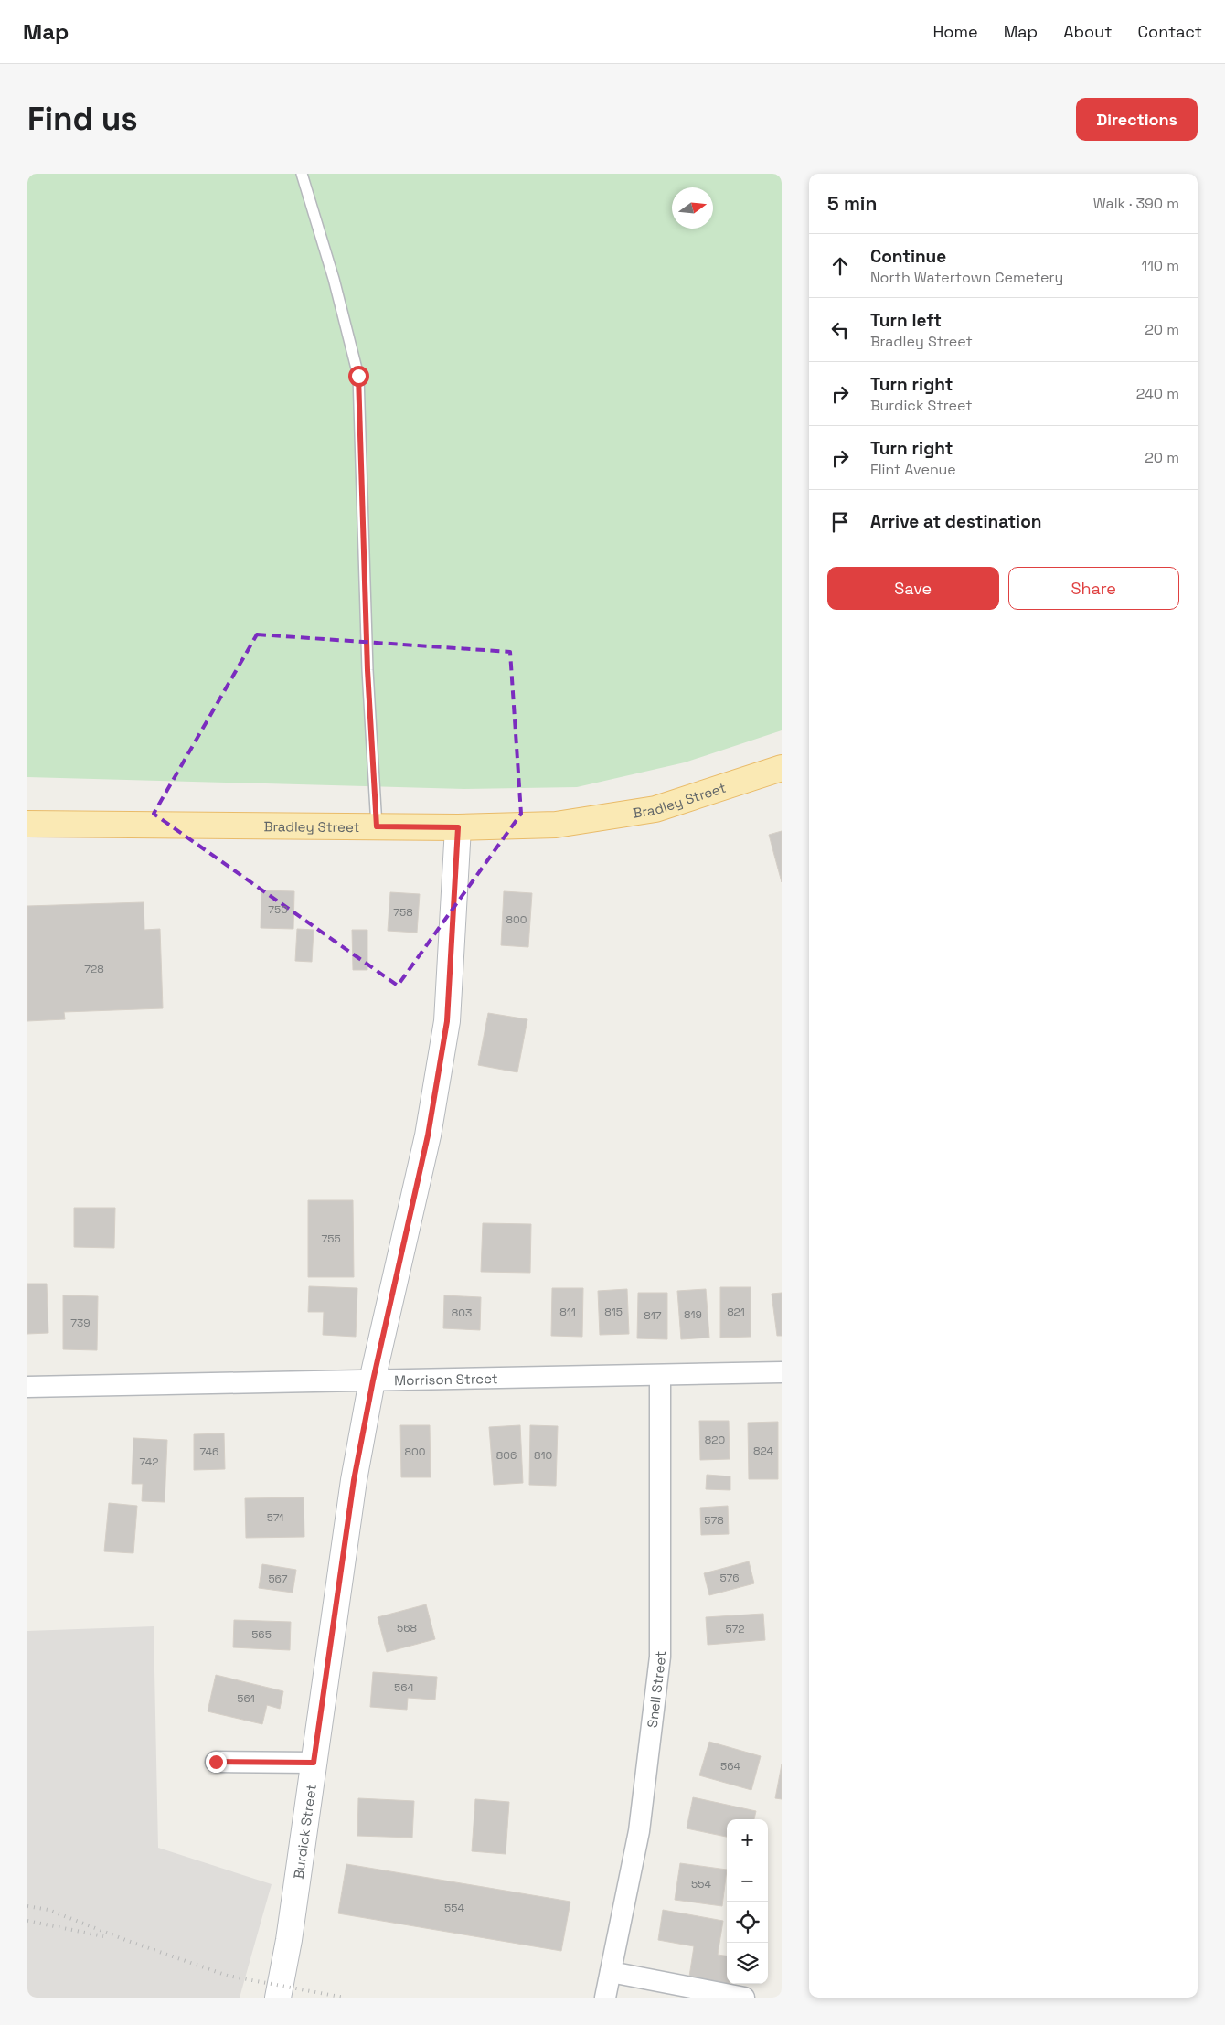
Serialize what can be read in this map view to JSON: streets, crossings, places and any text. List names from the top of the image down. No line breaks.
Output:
{"streets":{"main road":["Bradley Street"],"street":["Morrison Street","Snell Street","Burdick Street"]},"crossings":[["Bradley Street","Burdick Street"],["Morrison Street","Snell Street"],["Morrison Street","Burdick Street"]],"house_numbers":["750","758","800","728","755","811","815","821","803","819","817","739","820","824","746","800","806","810","742","571","578","576","567","568","572","565","564","561","564","554","554"],"north":"right","page":{"header":"Map","nav":["Home","Map","About","Contact"],"buttons":["Directions",["Save","Share"]],"title":"Find us","heading":["5 min","Walk · 390 m"],"list":[["Continue","North Watertown Cemetery","110 m"],["Turn left","Bradley Street","20 m"],["Turn right","Burdick Street","240 m"],["Turn right","Flint Avenue","20 m"],"Arrive at destination"],"map_buttons":["+","−"]}}
